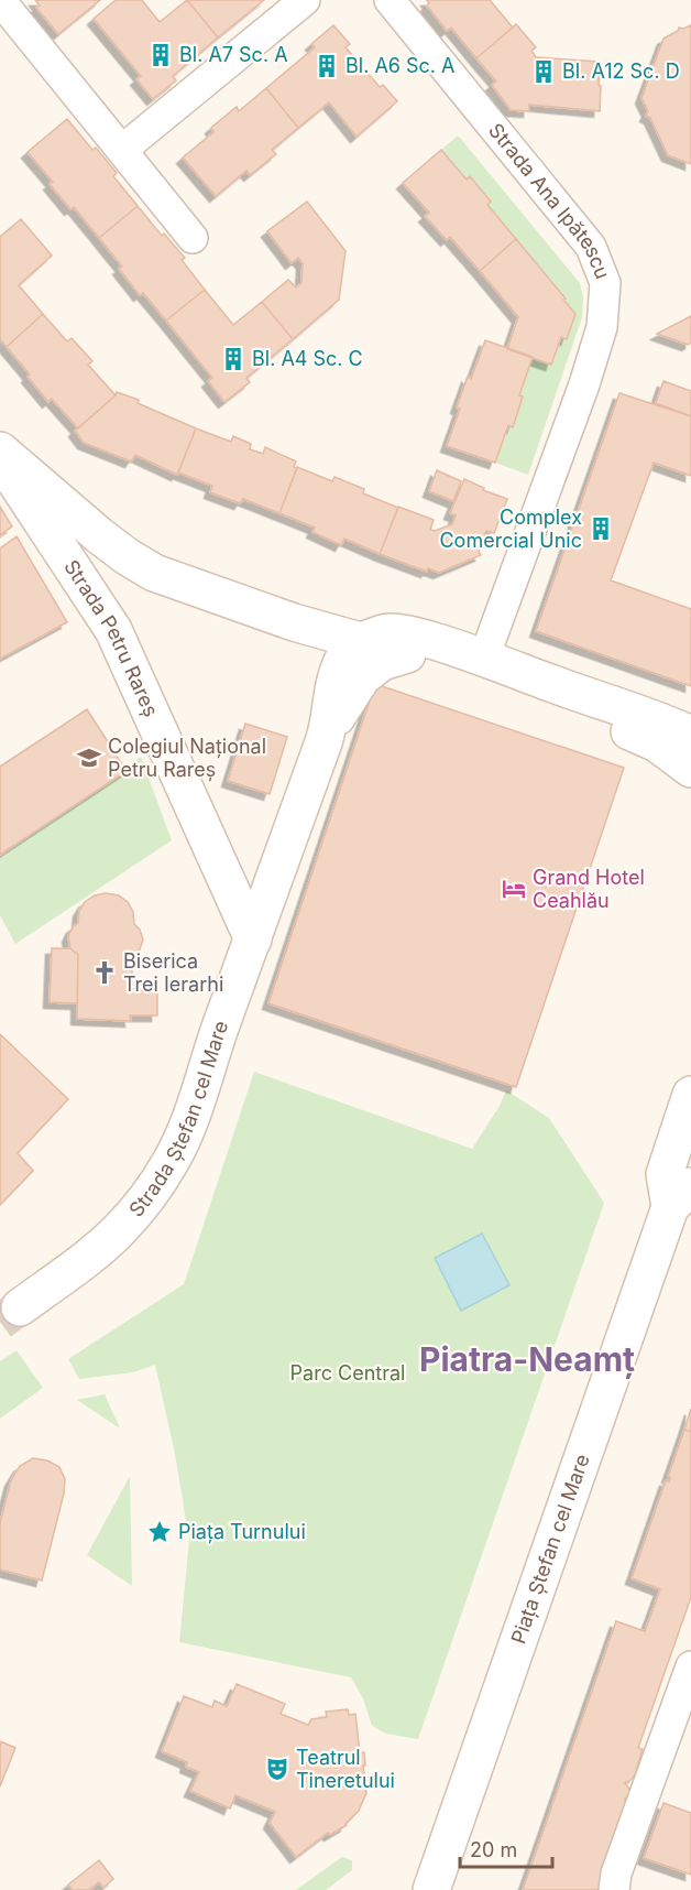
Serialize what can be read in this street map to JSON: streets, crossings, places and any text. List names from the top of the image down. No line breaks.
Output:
{"streets":{"main road":["Strada Petru Rareș","Strada Ștefan cel Mare","Piața Ștefan cel Mare"],"street":["Strada Ana Ipătescu"]},"crossings":[["Strada Petru Rareș","Strada Ștefan cel Mare"]],"districts":["Piatra-Neamț"],"parks":["Parc Central"],"places":{"building":["Bl. A7 Sc. A","Bl. A6 Sc. A","Bl. A12 Sc. D","Bl. A4 Sc. C","Complex Comercial Unic"],"school or university":["Colegiul Național Petru Rareș"],"hotel":["Grand Hotel Ceahlău"],"church":["Biserica Trei Ierarhi"],"place":["Piața Turnului"],"theatre":["Teatrul Tineretului"]},"scale_bar":"20 m"}
